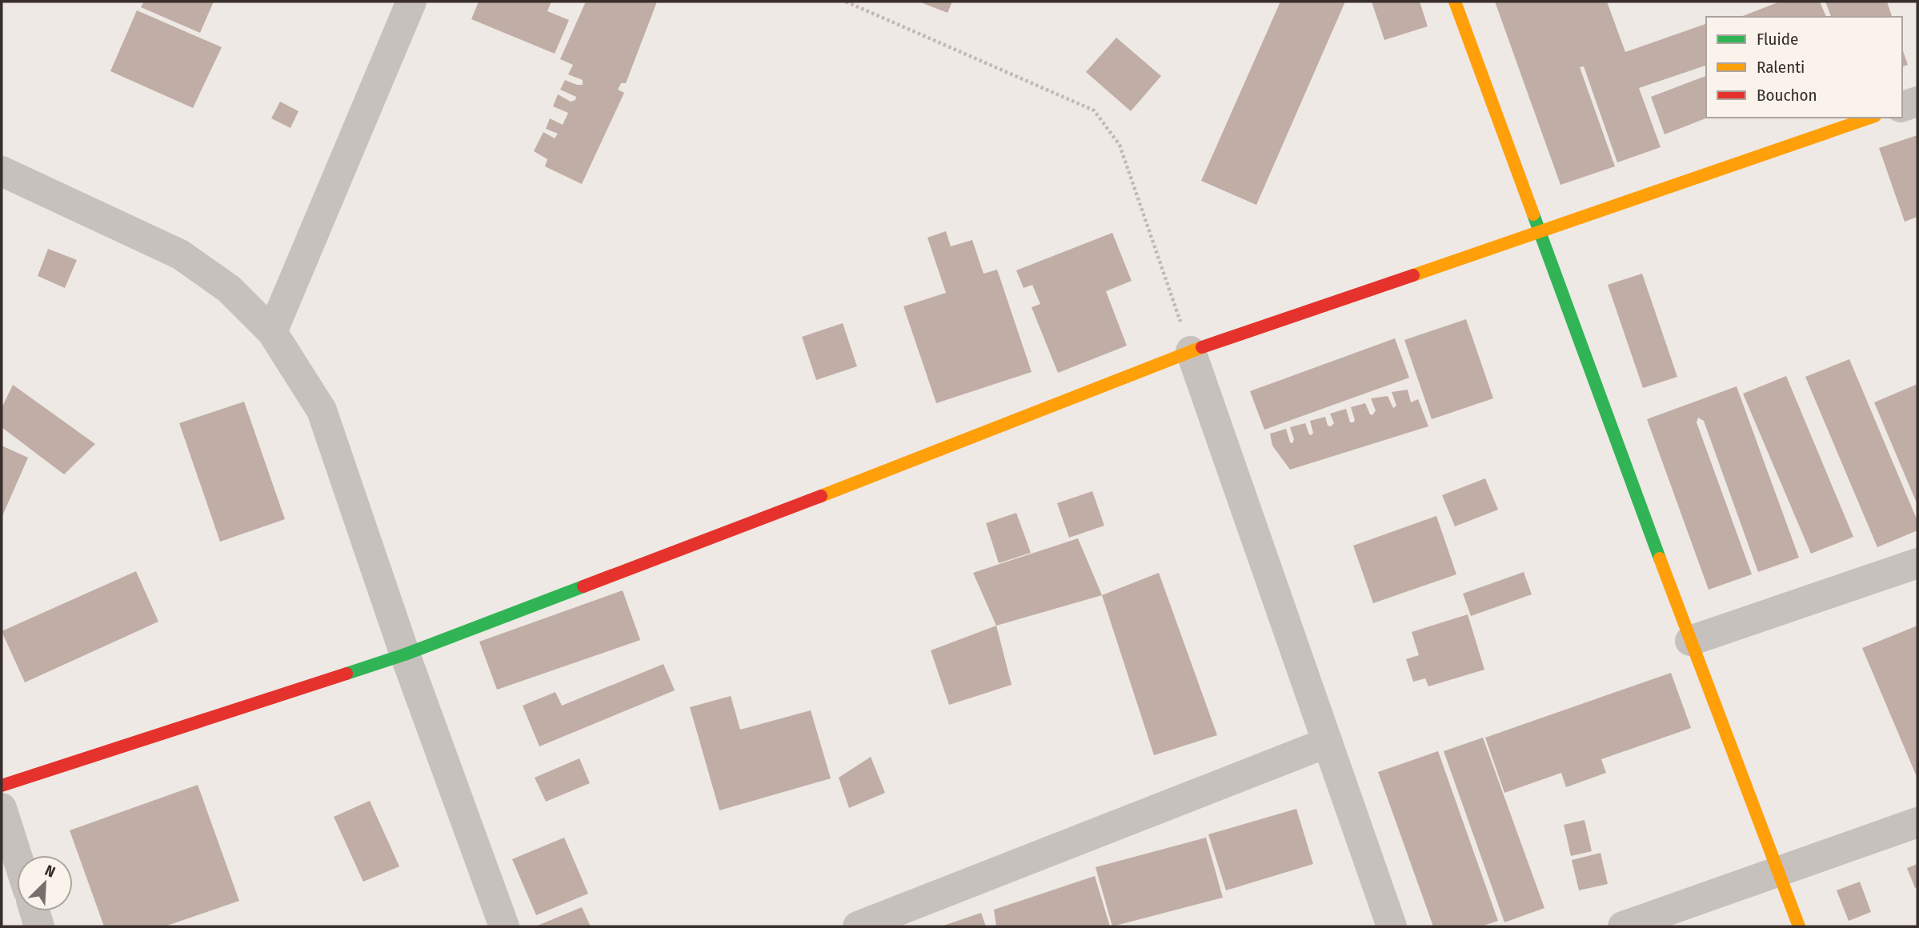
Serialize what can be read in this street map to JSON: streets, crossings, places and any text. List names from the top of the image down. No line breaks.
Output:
{"legend":["Fluide","Ralenti","Bouchon"],"north":"top right"}
